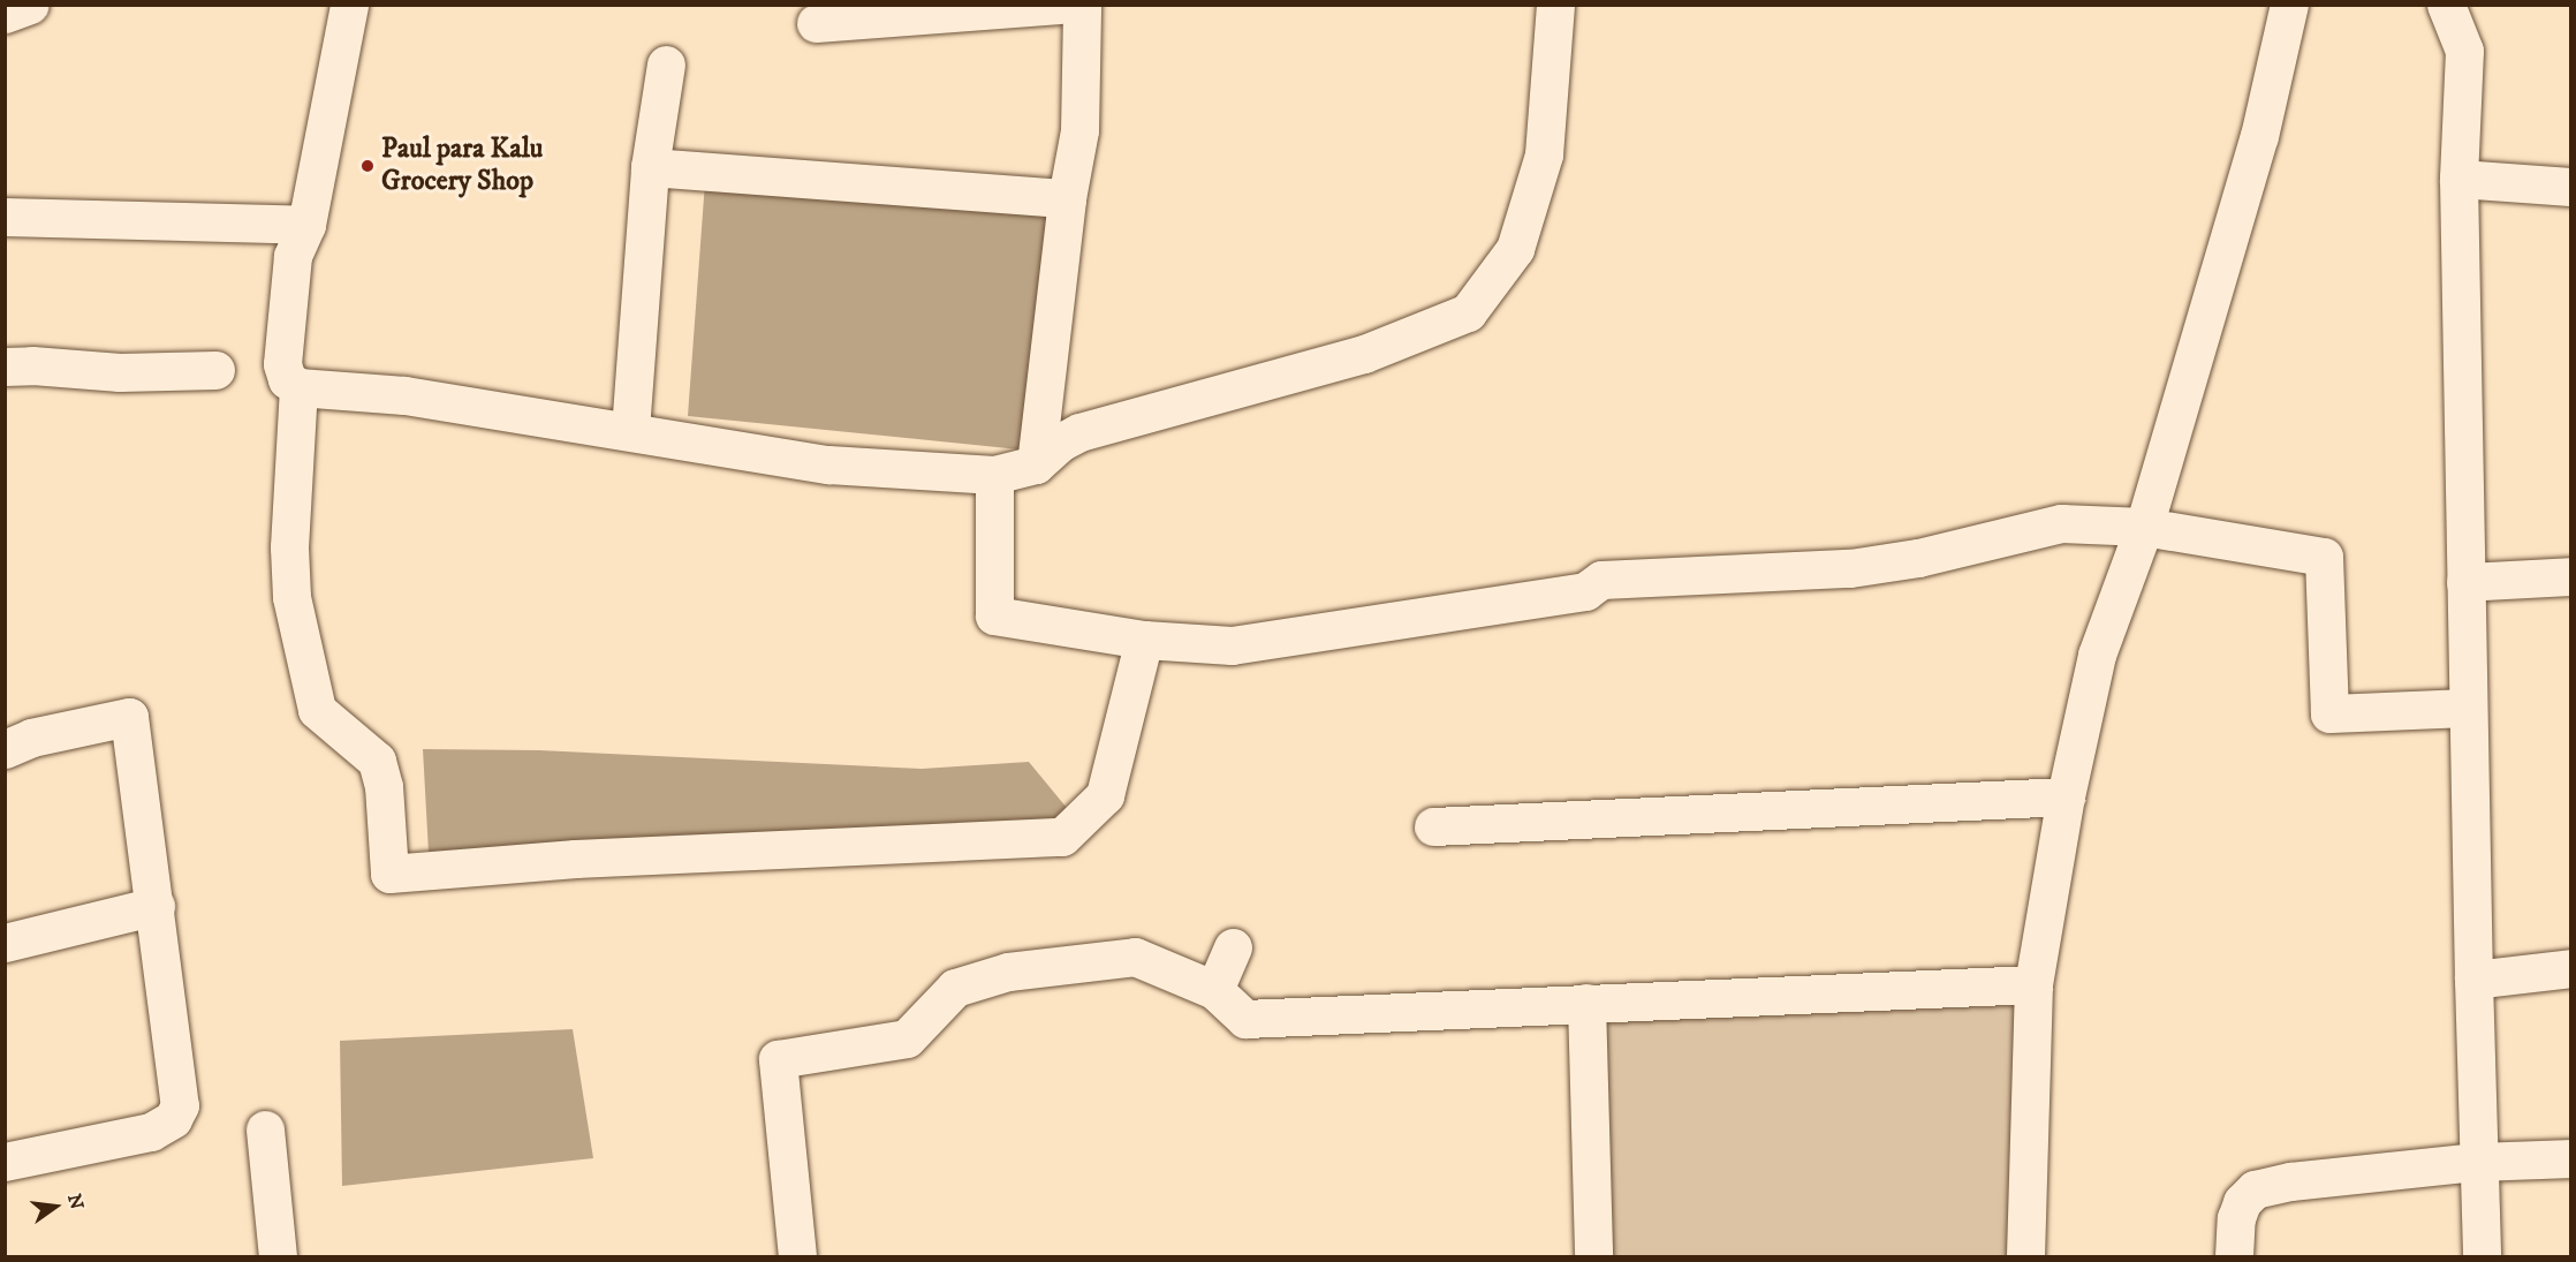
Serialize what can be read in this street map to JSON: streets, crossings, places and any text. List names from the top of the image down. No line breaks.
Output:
{"places":["Paul para Kalu Grocery Shop"],"north":"right"}
